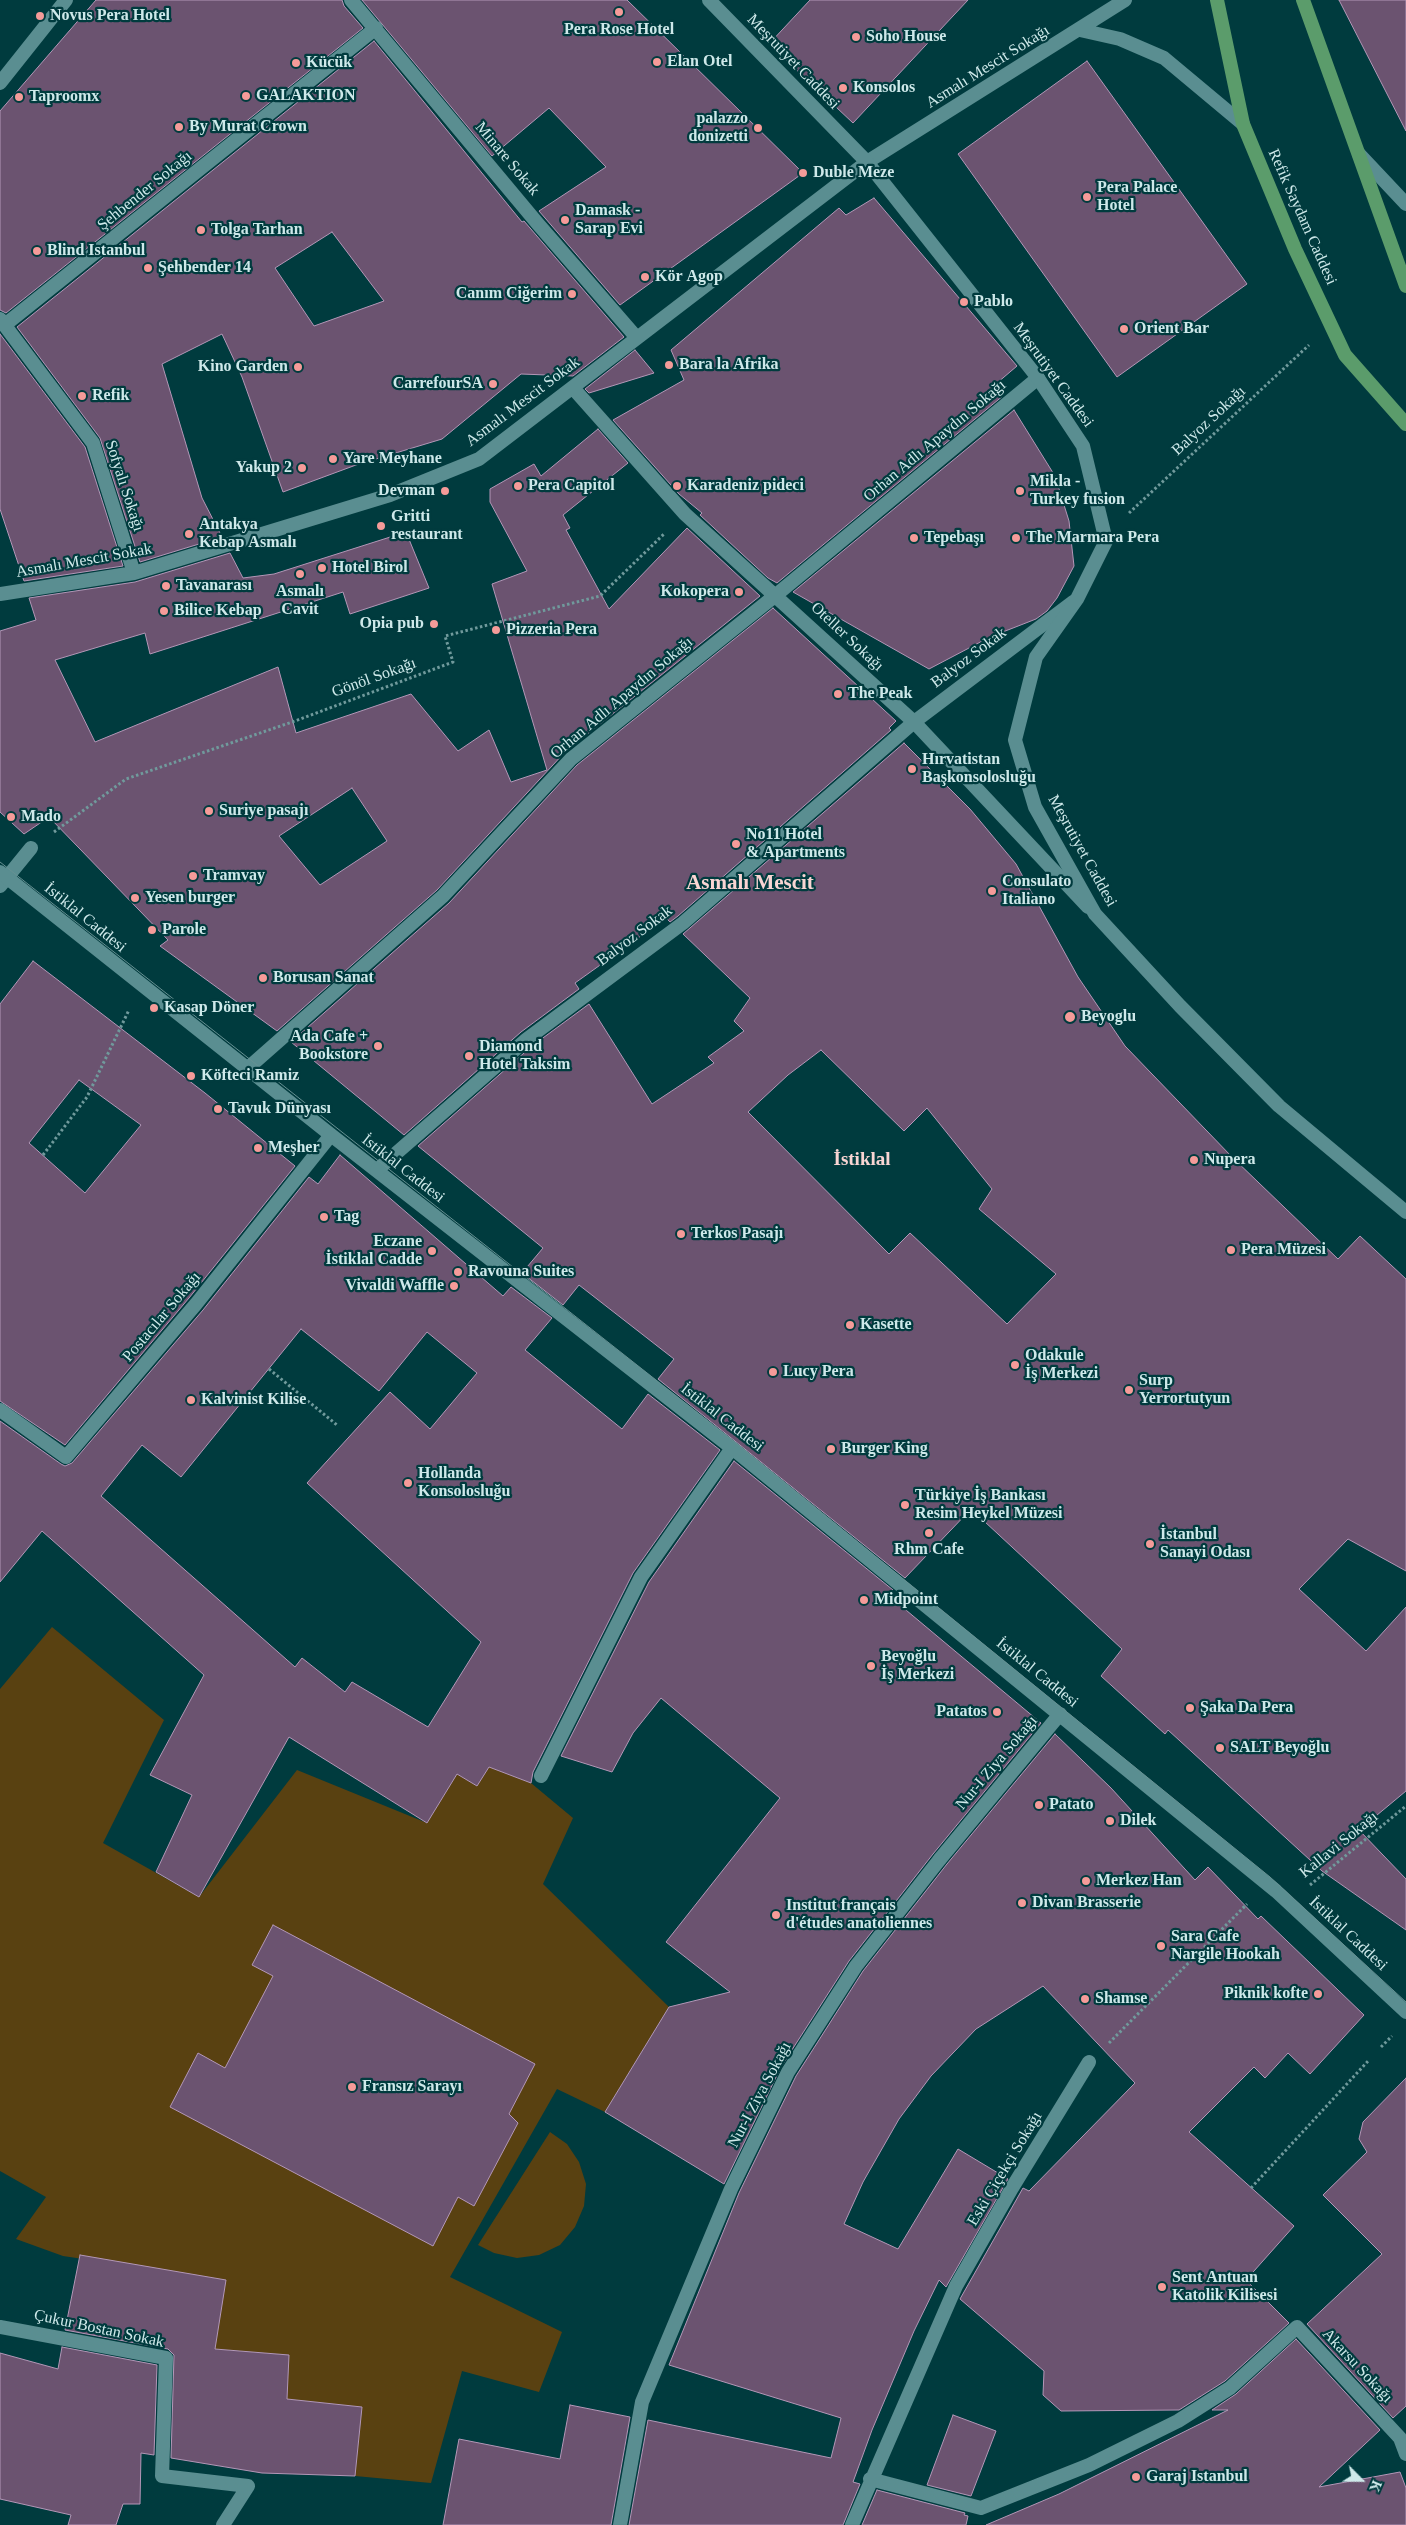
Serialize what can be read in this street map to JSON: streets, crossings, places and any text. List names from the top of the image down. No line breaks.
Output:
{"streets":{"main road":["Refik Saydam Caddesi"],"street":["Meşrutiyet Caddesi","Asmalı Mescit Sokağı","Minare Sokak","Şehbender Sokağı","Asmalı Mescit Sokak","Orhan Adlı Apaydın Sokağı","Sofyalı Sokağı","Oteller Sokağı","Balyoz Sokak","İstiklal Caddesi","Postacılar Sokağı","Nur-I Ziya Sokağı","Eski Çiçekçi Sokağı","Çukur Bostan Sokak","Akarsu Sokağı"],"path":["Balyoz Sokağı","Gönöl Sokağı","Kallavi Sokağı"]},"crossings":[["Meşrutiyet Caddesi","Asmalı Mescit Sokağı"],["Meşrutiyet Caddesi","Asmalı Mescit Sokak"],["Meşrutiyet Caddesi","Balyoz Sokağı"],["Meşrutiyet Caddesi","Orhan Adlı Apaydın Sokağı"],["Meşrutiyet Caddesi","Oteller Sokağı"],["Meşrutiyet Caddesi","Balyoz Sokak"],["Asmalı Mescit Sokağı","Asmalı Mescit Sokak"],["Minare Sokak","Şehbender Sokağı"],["Minare Sokak","Asmalı Mescit Sokak"],["Şehbender Sokağı","Sofyalı Sokağı"],["Refik Saydam Caddesi","Balyoz Sokağı"],["Asmalı Mescit Sokak","Sofyalı Sokağı"],["Asmalı Mescit Sokak","Oteller Sokağı"],["Orhan Adlı Apaydın Sokağı","Oteller Sokağı"],["Orhan Adlı Apaydın Sokağı","İstiklal Caddesi"],["Oteller Sokağı","Balyoz Sokak"],["Oteller Sokağı","Gönöl Sokağı"],["Balyoz Sokak","İstiklal Caddesi"],["İstiklal Caddesi","Postacılar Sokağı"],["İstiklal Caddesi","Nur-I Ziya Sokağı"],["İstiklal Caddesi","Kallavi Sokağı"],["Eski Çiçekçi Sokağı","Akarsu Sokağı"]],"districts":["Asmalı Mescit","İstiklal"],"places":["Pera Rose Hotel","Novus Pera Hotel","Soho House","Elan Otel","Kücük","Konsolos","GALAKTION","Taproomx","By Murat Crown","palazzo donizetti","Duble Meze","Pera Palace Hotel","Damask - Sarap Evi","Tolga Tarhan","Blind Istanbul","Şehbender 14","Kör Agop","Canım Ciğerim","Pablo","Orient Bar","Bara la Afrika","Kino Garden","CarrefourSA","Refik","Yare Meyhane","Yakup 2","Pera Capitol","Karadeniz pideci","Devman","Mikla - Turkey fusion","Gritti restaurant","Antakya Kebap Asmalı","Tepebaşı","The Marmara Pera","Hotel Birol","Asmalı Cavit","Tavanarası","Kokopera","Bilice Kebap","Opia pub","Pizzeria Pera","The Peak","Hırvatistan Başkonsolosluğu","Suriye pasajı","Mado","No11 Hotel & Apartments","Tramvay","Consulato Italiano","Yesen burger","Parole","Borusan Sanat","Kasap Döner","Beyoglu","Ada Cafe + Bookstore","Diamond Hotel Taksim","Köfteci Ramiz","Tavuk Dünyası","Meşher","Nupera","Tag","Terkos Pasajı","Pera Müzesi","Eczane İstiklal Cadde","Ravouna Suites","Vivaldi Waffle","Kasette","Odakule İş Merkezi","Lucy Pera","Surp Yerrortutyun","Kalvinist Kilise","Burger King","Hollanda Konsolosluğu","Türkiye İş Bankası Resim Heykel Müzesi","Rhm Cafe","İstanbul Sanayi Odası","Midpoint","Beyoğlu İş Merkezi","Şaka Da Pera","Patatos","SALT Beyoğlu","Patato","Dilek","Merkez Han","Divan Brasserie","Institut français d'études anatoliennes","Sara Cafe Nargile Hookah","Piknik kofte","Shamse","Fransız Sarayı","Sent Antuan Katolik Kilisesi","Garaj Istanbul"],"north":"bottom right"}
